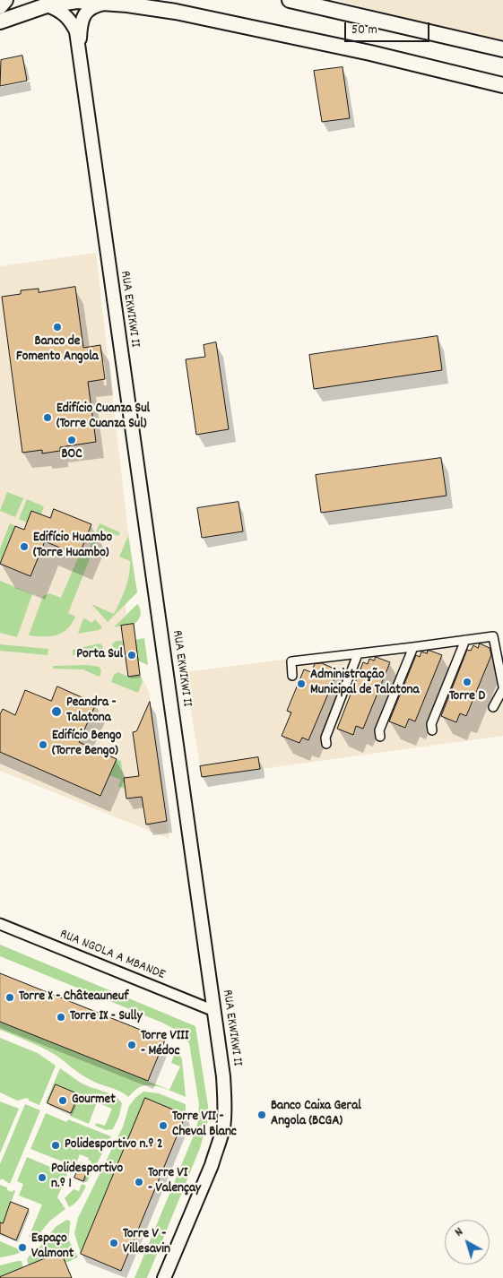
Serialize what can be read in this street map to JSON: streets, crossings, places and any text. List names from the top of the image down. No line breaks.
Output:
{"streets":{"street":["RUA EKWIKWI II","RUA NGOLA A MBANDE"]},"crossings":[["RUA EKWIKWI II","RUA NGOLA A MBANDE"]],"places":["Banco de Fomento Angola","Edifício Cuanza Sul (Torre Cuanza Sul)","BOC","Edifício Huambo (Torre Huambo)","Porta Sul","Torre D","Administração Municipal de Talatona","Peandra - Talatona","Edifício Bengo (Torre Bengo)","Torre X - Châteauneuf","Torre IX - Sully","Torre VIII - Médoc","Gourmet","Banco Caixa Geral Angola (BCGA)","Torre VII - Cheval Blanc","Polidesportivo n.º 2","Polidesportivo n.º 1","Torre VI - Valençay","Torre V - Villesavin","Espaço Valmont"],"scale_bar":"50 m","north":"top left"}
